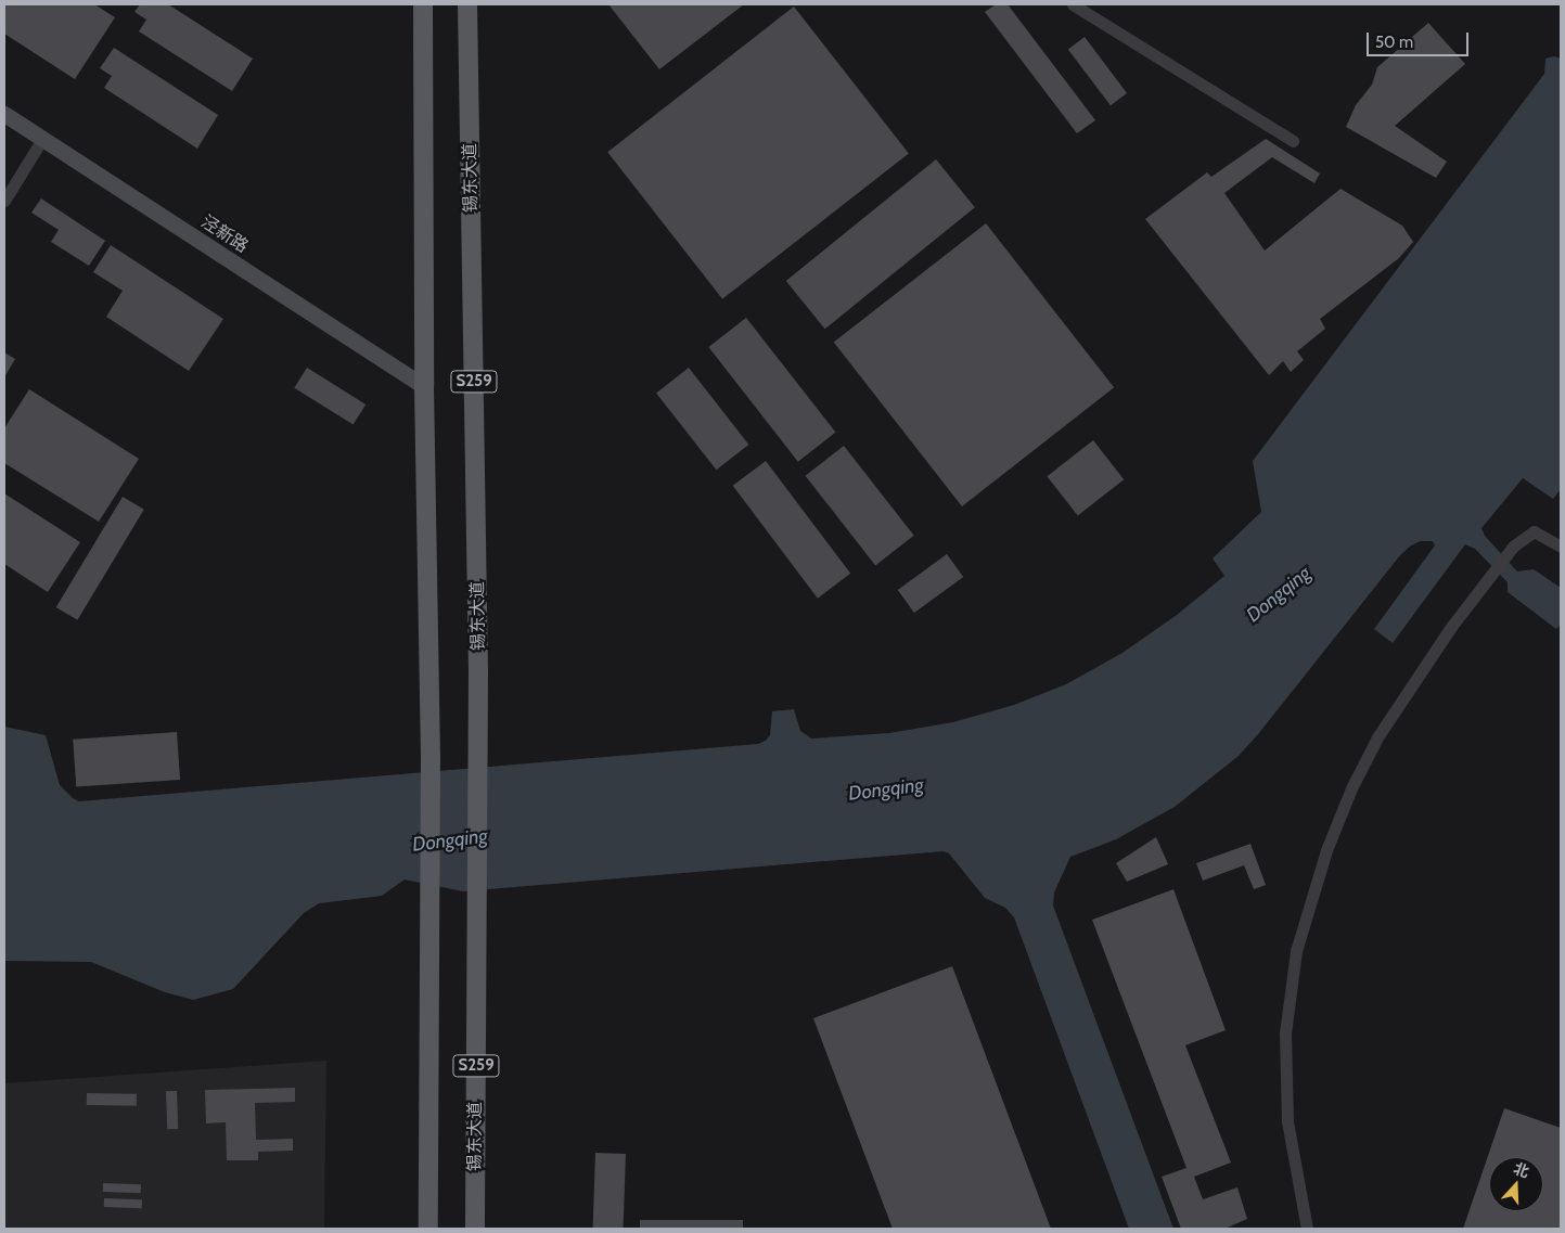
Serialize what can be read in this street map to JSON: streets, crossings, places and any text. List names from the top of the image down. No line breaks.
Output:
{"streets":{"main road":["锡东大道","S259"],"street":["泾新路"]},"crossings":[["泾新路","S259"]],"water":["Dongqing"],"scale_bar":"50 m","north":"top"}
